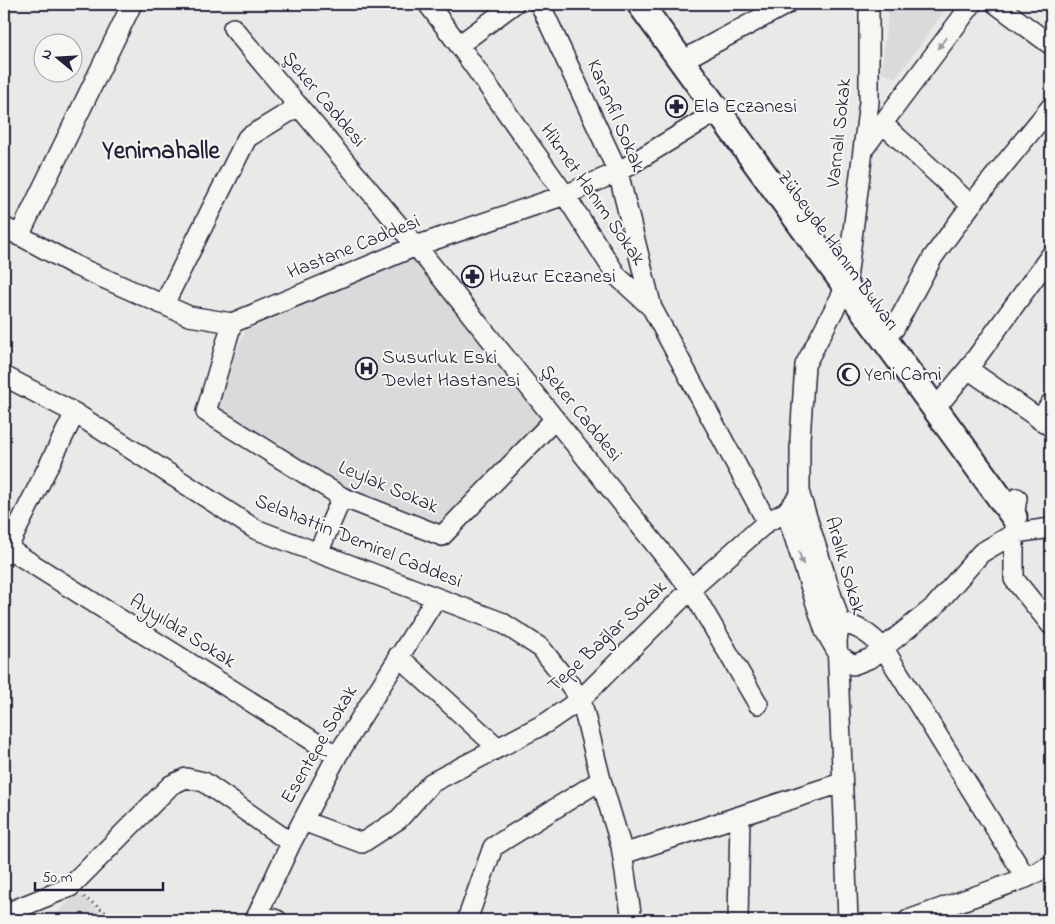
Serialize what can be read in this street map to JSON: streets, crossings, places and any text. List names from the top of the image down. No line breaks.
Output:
{"streets":{"main road":["Zübeyde Hanım Bulvarı"],"street":["Şeker Caddesi","Karanfil Sokak","Varnalı Sokak","Hikmet Hanım Sokak","Hastane Caddesi","Leylak Sokak","Selahattin Demirel Caddesi","Aralık Sokak","Ayyıldız Sokak","Tepe Bağlar Sokak","Esentepe Sokak"]},"crossings":[["Şeker Caddesi","Hastane Caddesi"],["Şeker Caddesi","Leylak Sokak"],["Şeker Caddesi","Tepe Bağlar Sokak"],["Karanfil Sokak","Hikmet Hanım Sokak"],["Karanfil Sokak","Hastane Caddesi"],["Varnalı Sokak","Zübeyde Hanım Bulvarı"],["Varnalı Sokak","Aralık Sokak"],["Hikmet Hanım Sokak","Hastane Caddesi"],["Hikmet Hanım Sokak","Tepe Bağlar Sokak"],["Hastane Caddesi","Leylak Sokak"],["Zübeyde Hanım Bulvarı","Aralık Sokak"],["Selahattin Demirel Caddesi","Tepe Bağlar Sokak"],["Selahattin Demirel Caddesi","Esentepe Sokak"],["Aralık Sokak","Tepe Bağlar Sokak"],["Ayyıldız Sokak","Esentepe Sokak"],["Tepe Bağlar Sokak","Esentepe Sokak"]],"districts":["Yenimahalle"],"places":{"pharmacy":["Ela Eczanesi","Huzur Eczanesi"],"hospital":["Susurluk Eski Devlet Hastanesi"],"mosque":["Yeni Cami"]},"scale_bar":"50 m","north":"left"}
